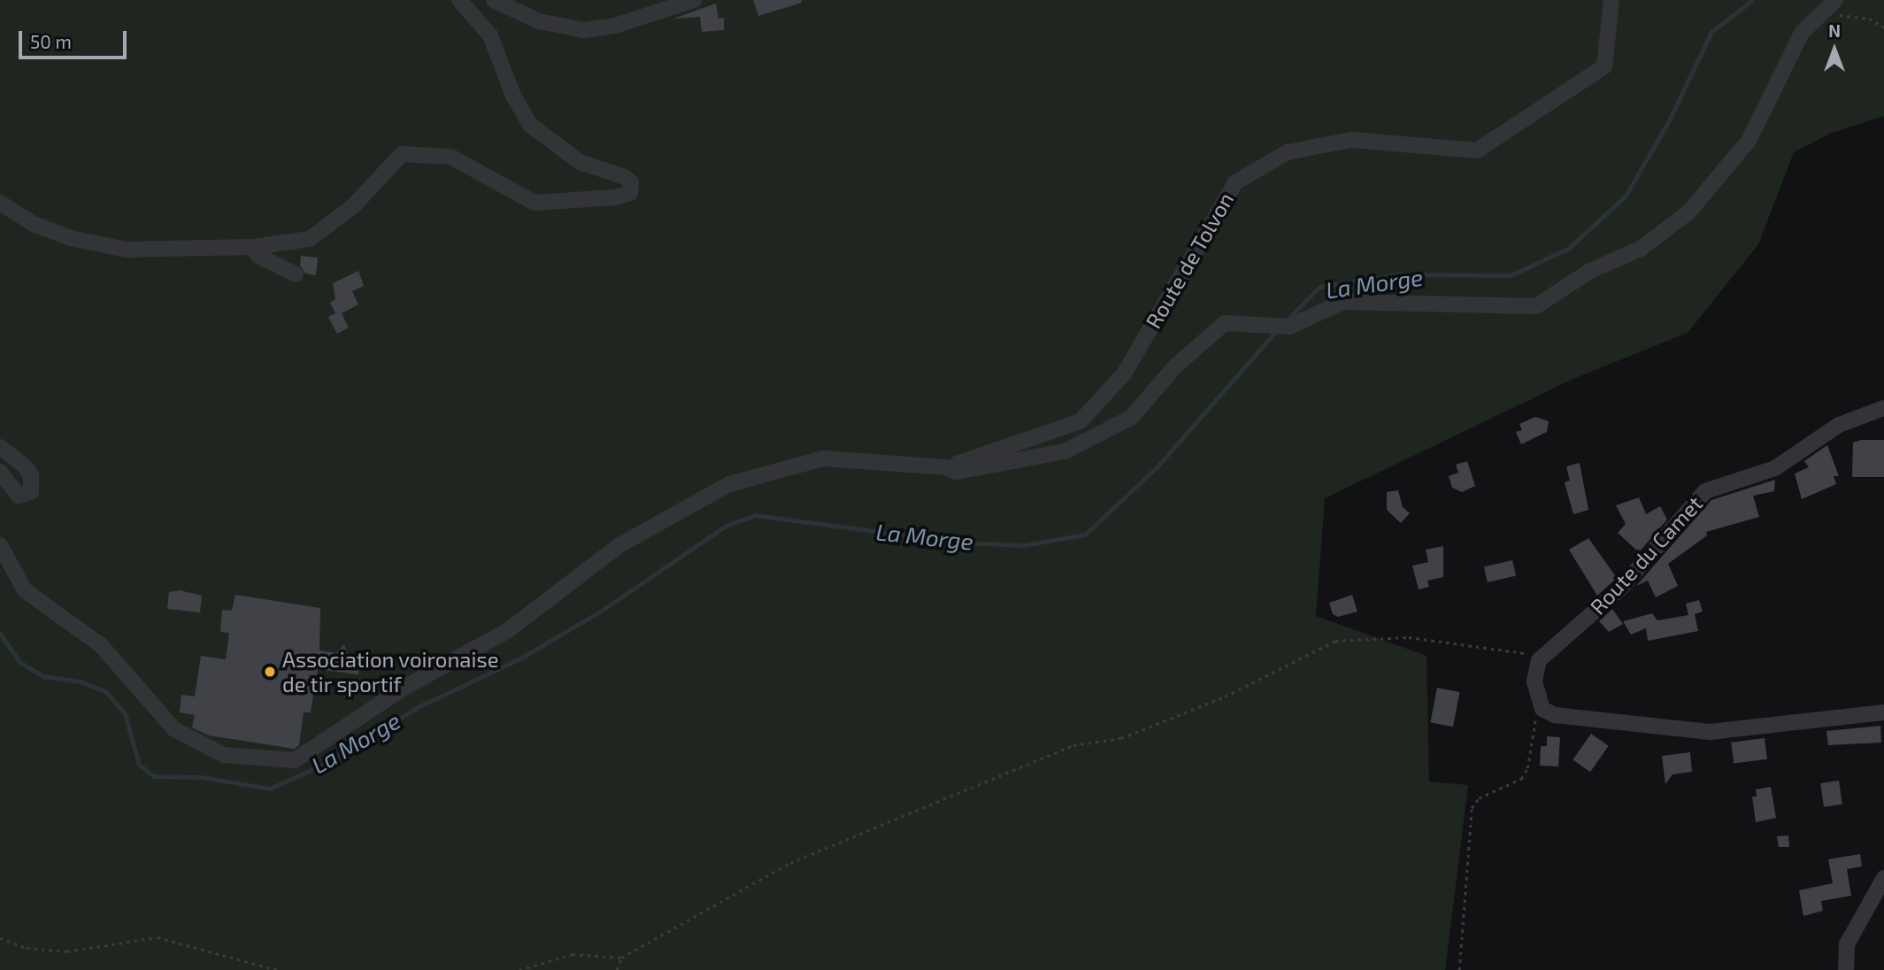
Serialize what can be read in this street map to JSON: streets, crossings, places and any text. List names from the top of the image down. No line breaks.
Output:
{"streets":{"street":["Route de Tolvon","Route du Camet"]},"water":["La Morge"],"places":["Association voironaise de tir sportif"],"scale_bar":"50 m","north":"top"}
